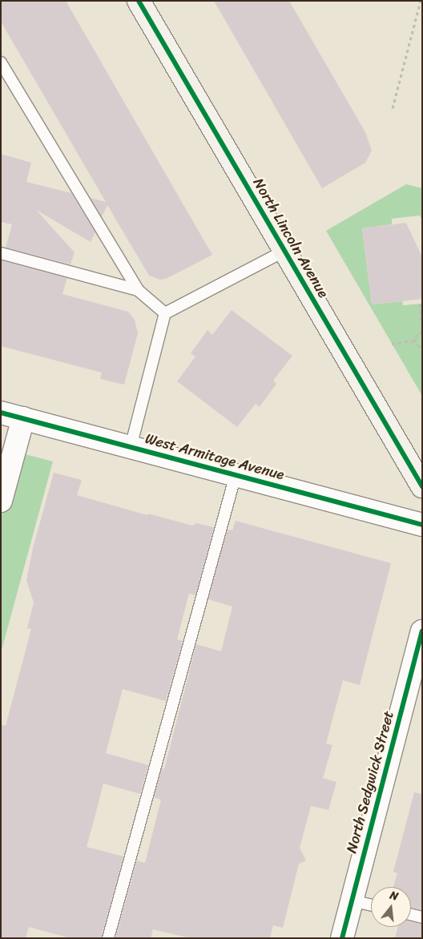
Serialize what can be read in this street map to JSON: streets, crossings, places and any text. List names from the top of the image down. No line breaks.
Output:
{"streets":{"main road":["North Lincoln Avenue"],"street":["West Armitage Avenue","North Sedgwick Street"]},"north":"top"}
